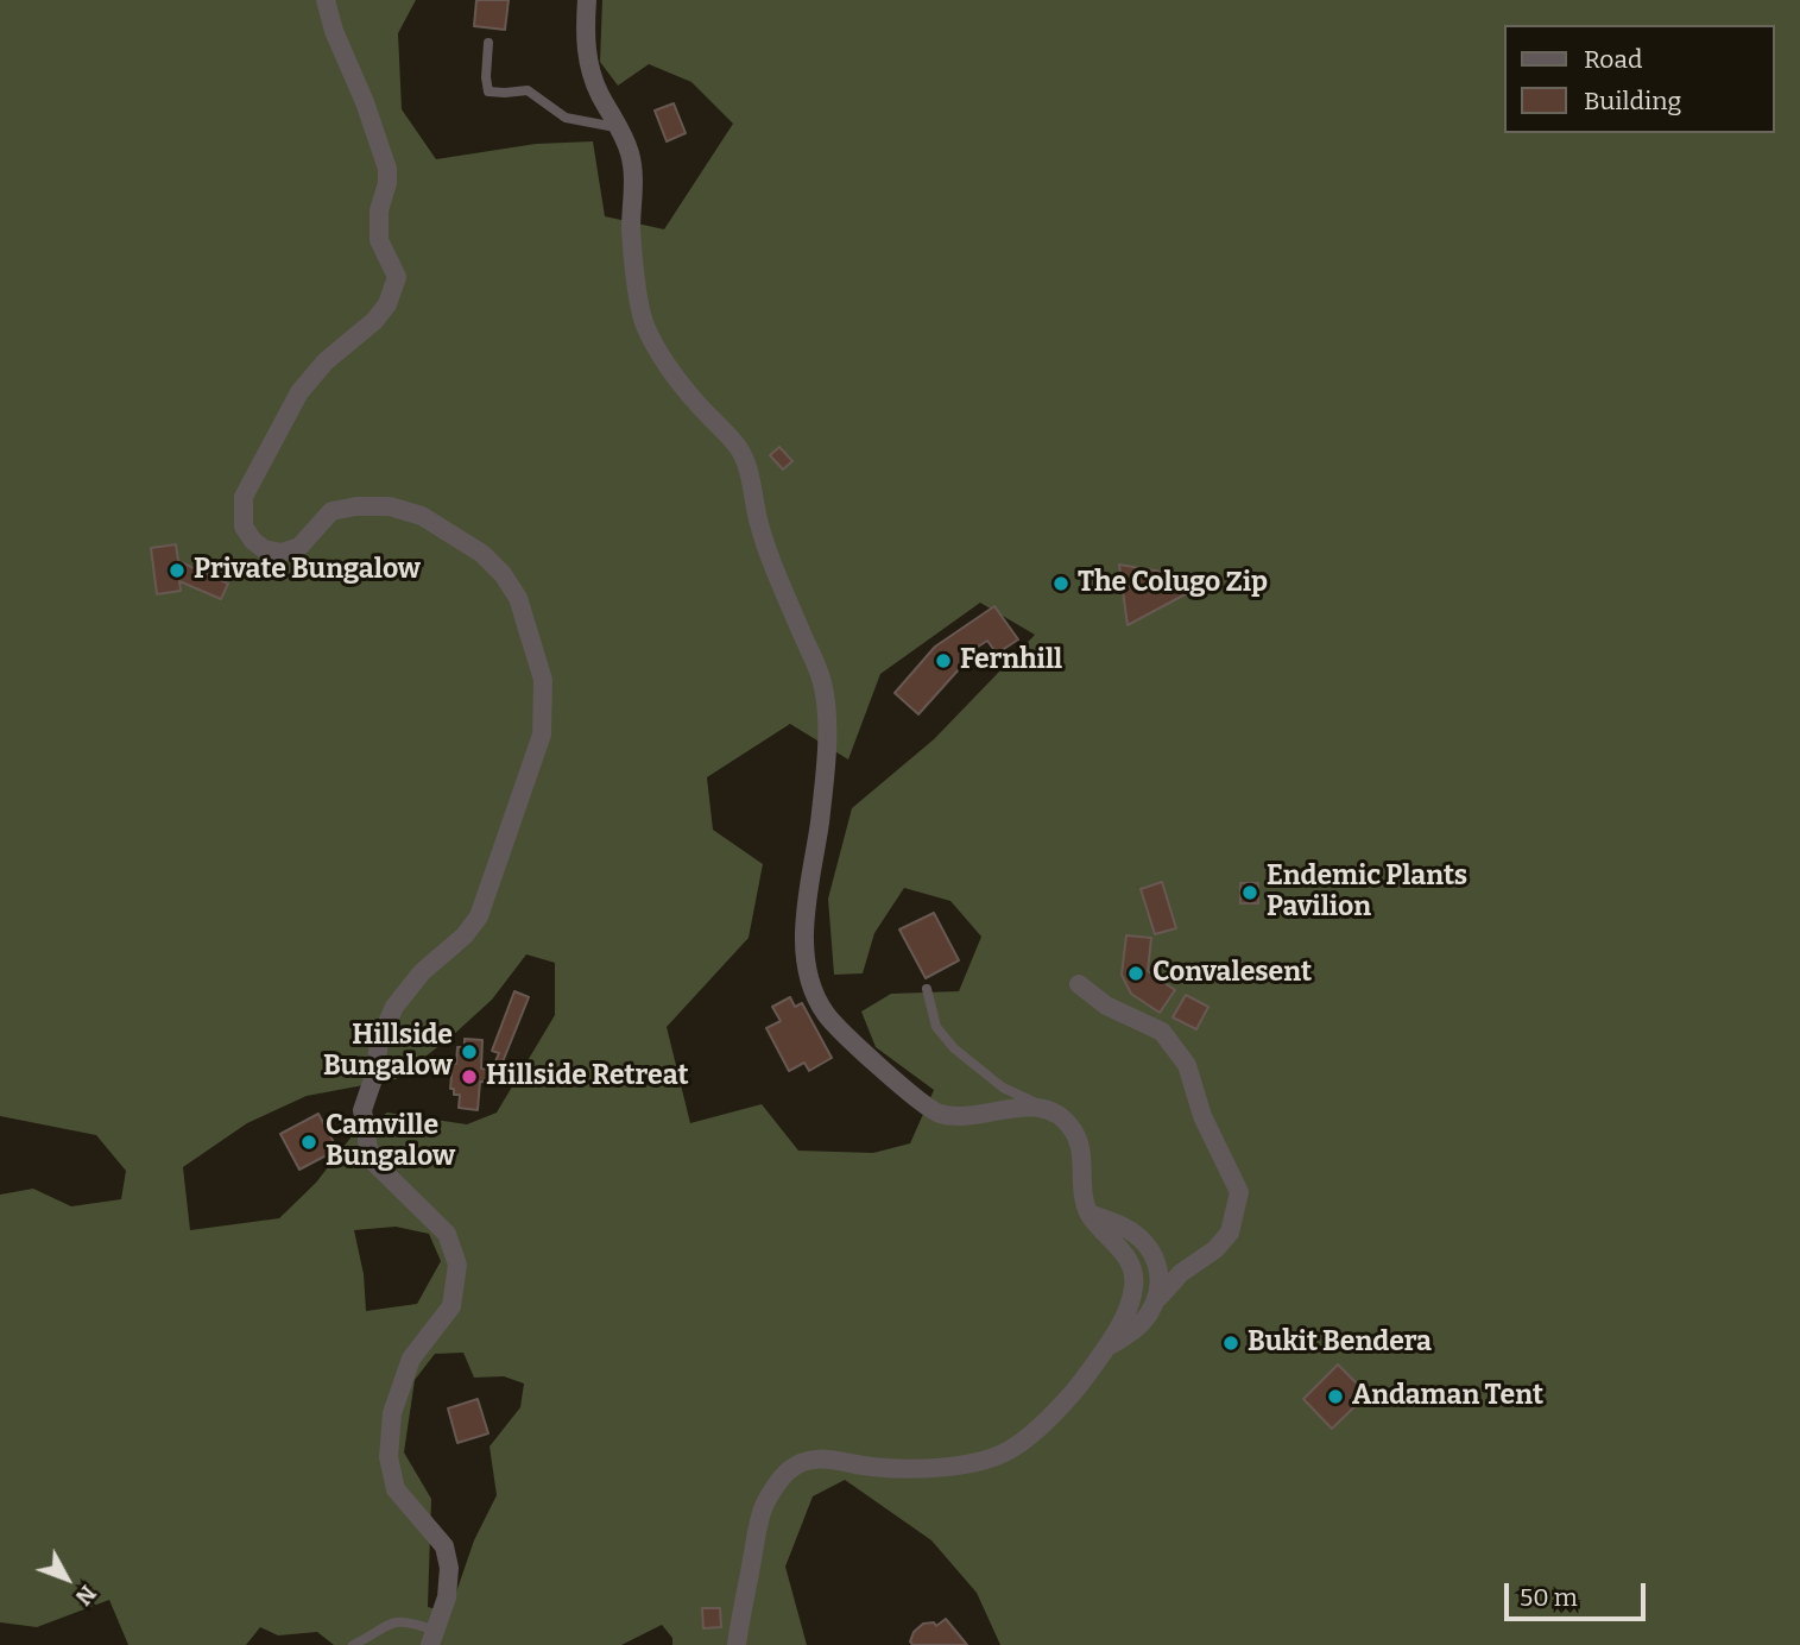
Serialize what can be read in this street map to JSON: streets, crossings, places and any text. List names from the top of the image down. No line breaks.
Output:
{"places":["Private Bungalow","The Colugo Zip","Fernhill","Endemic Plants Pavilion","Convalesent","Hillside Bungalow","Hillside Retreat","Camville Bungalow","Bukit Bendera","Andaman Tent"],"legend":["Road","Building"],"scale_bar":"50 m","north":"bottom right"}
